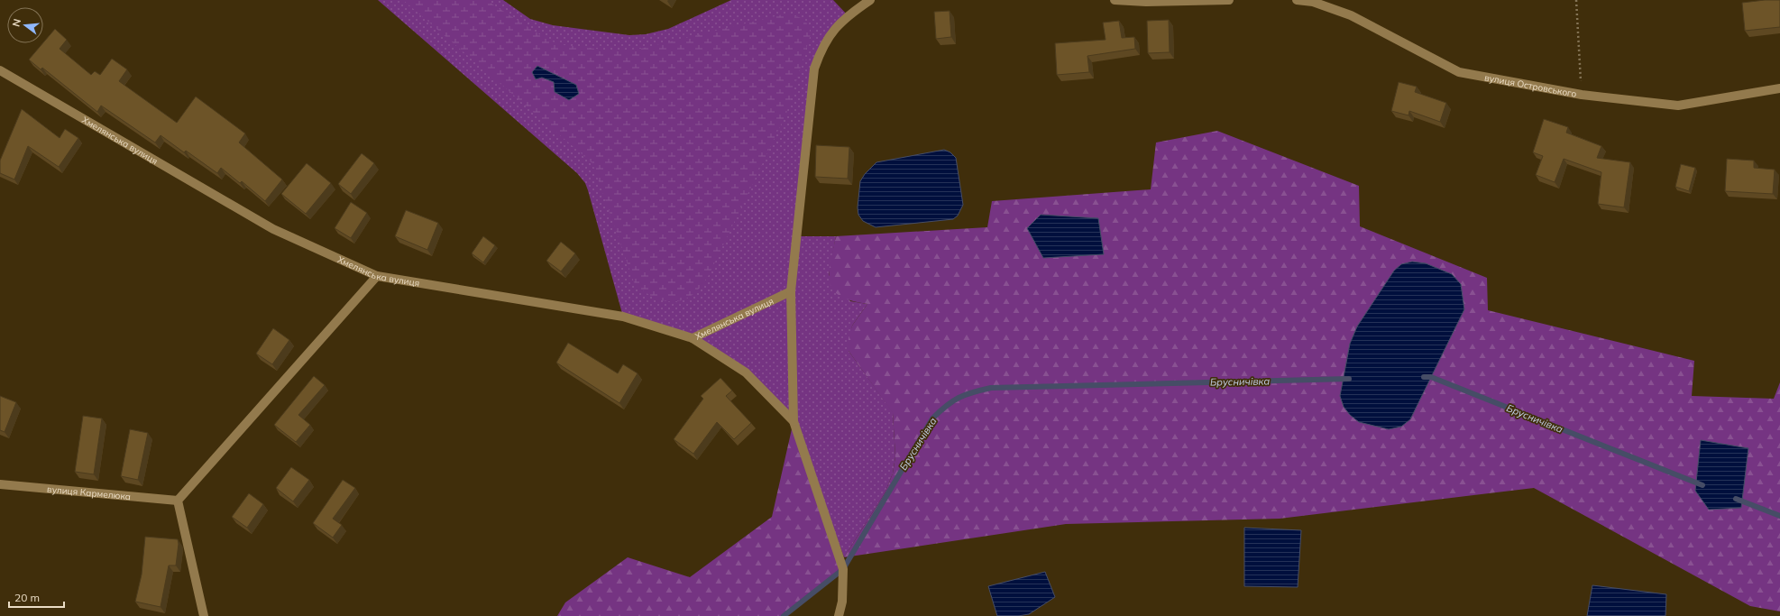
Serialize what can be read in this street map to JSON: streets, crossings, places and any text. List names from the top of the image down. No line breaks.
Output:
{"streets":{"street":["вулиця Островського","Хмелянська вулиця","вулиця Кармелюка"]},"water":["Брусничівка"],"scale_bar":"20 m","north":"left"}
